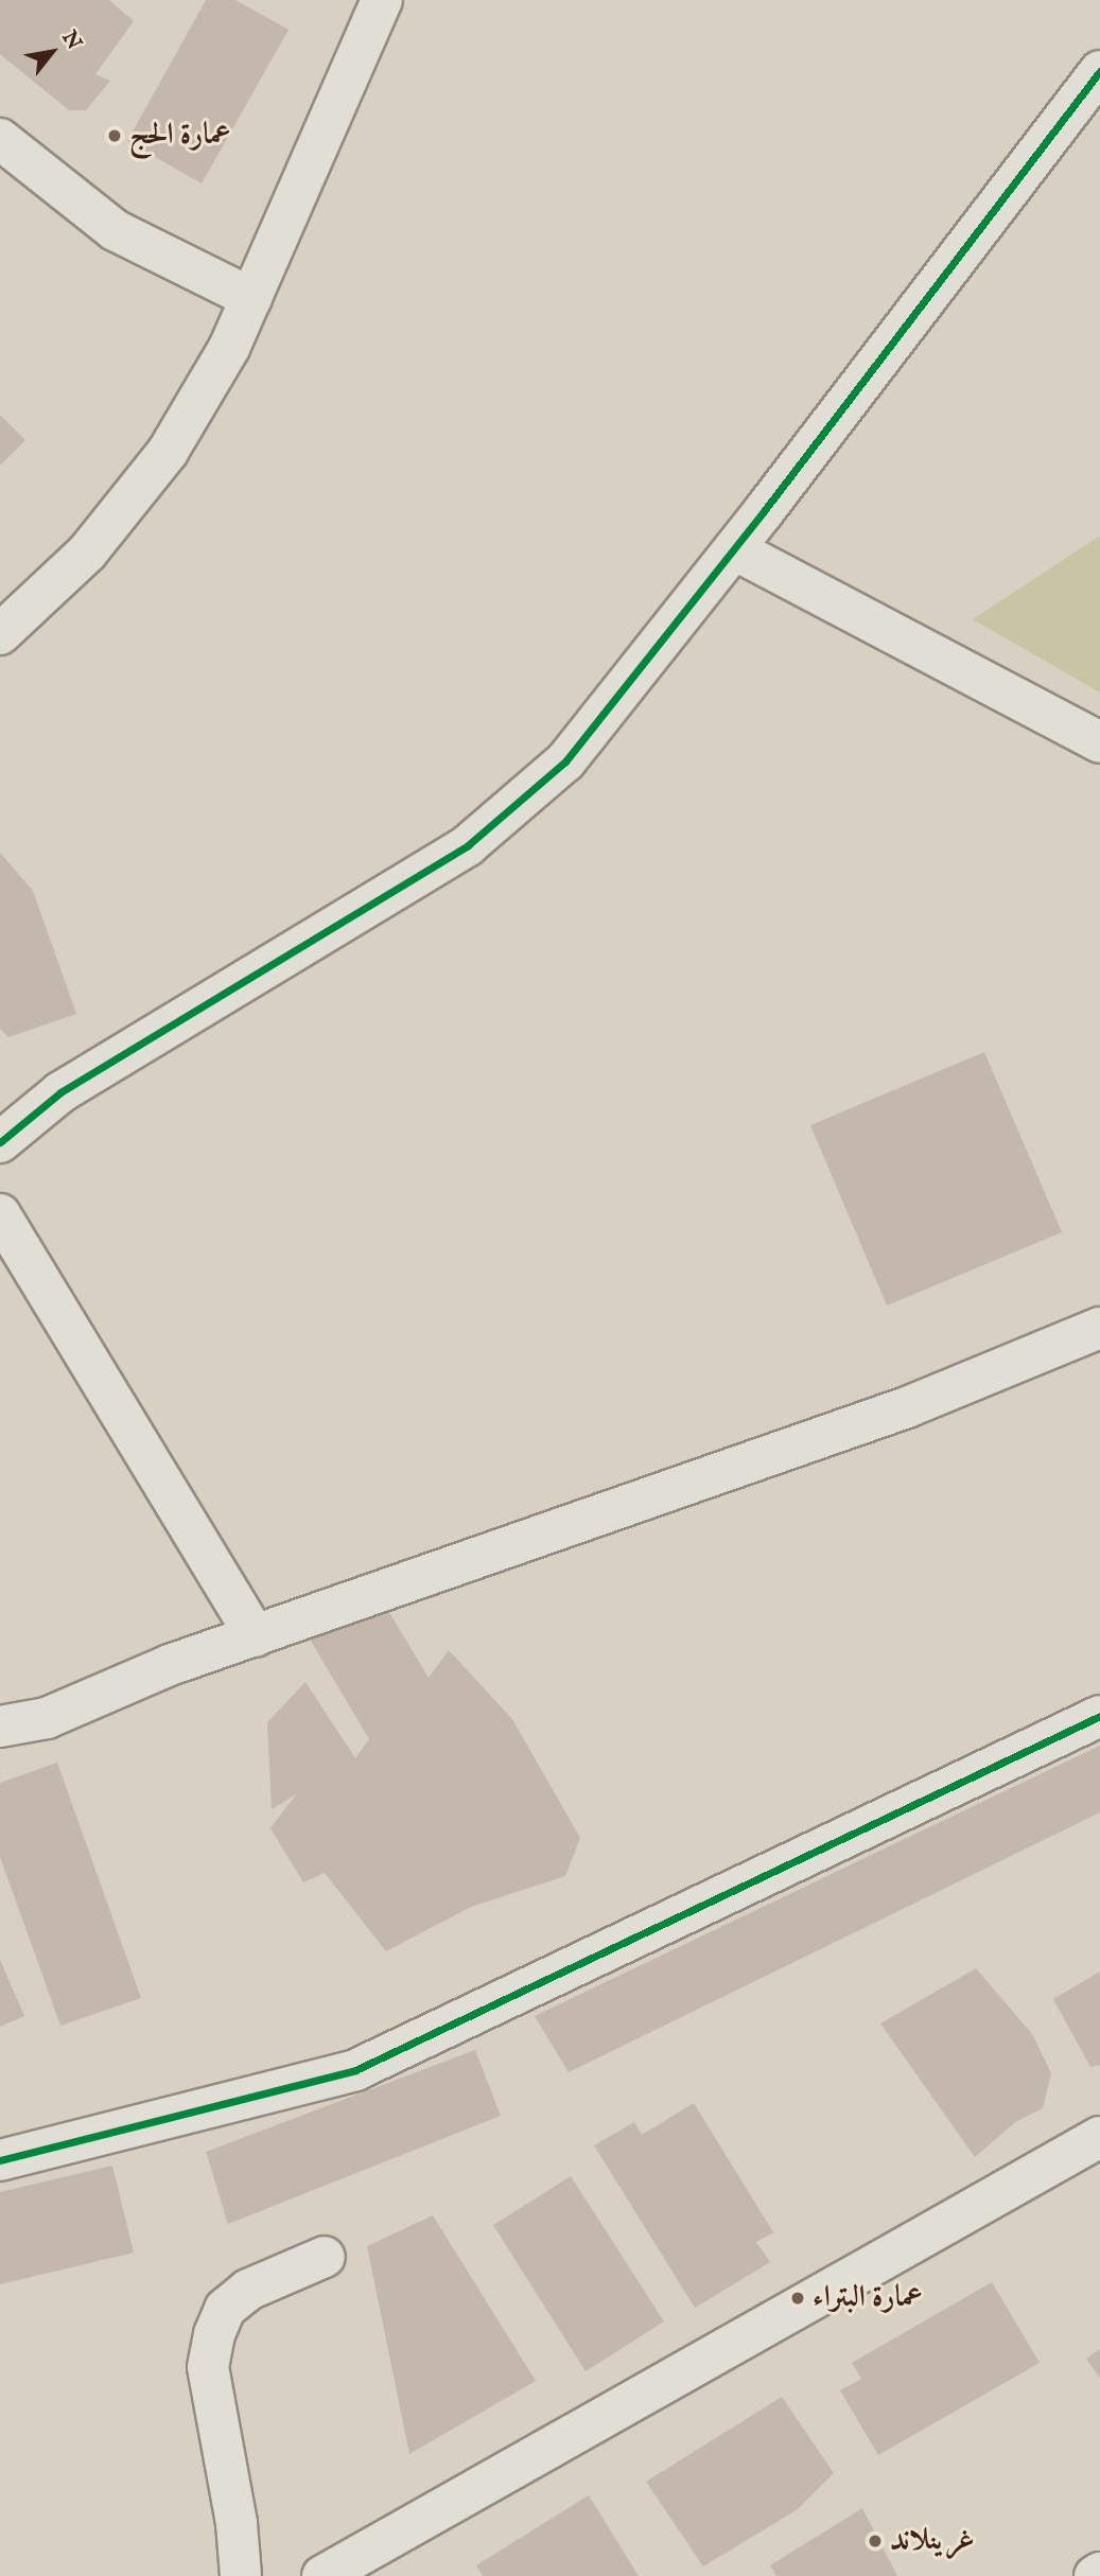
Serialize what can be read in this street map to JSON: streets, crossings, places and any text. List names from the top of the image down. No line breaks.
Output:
{"places":["عمارة الحج","عمارة البتراء","غرينلاند"],"north":"top right"}
